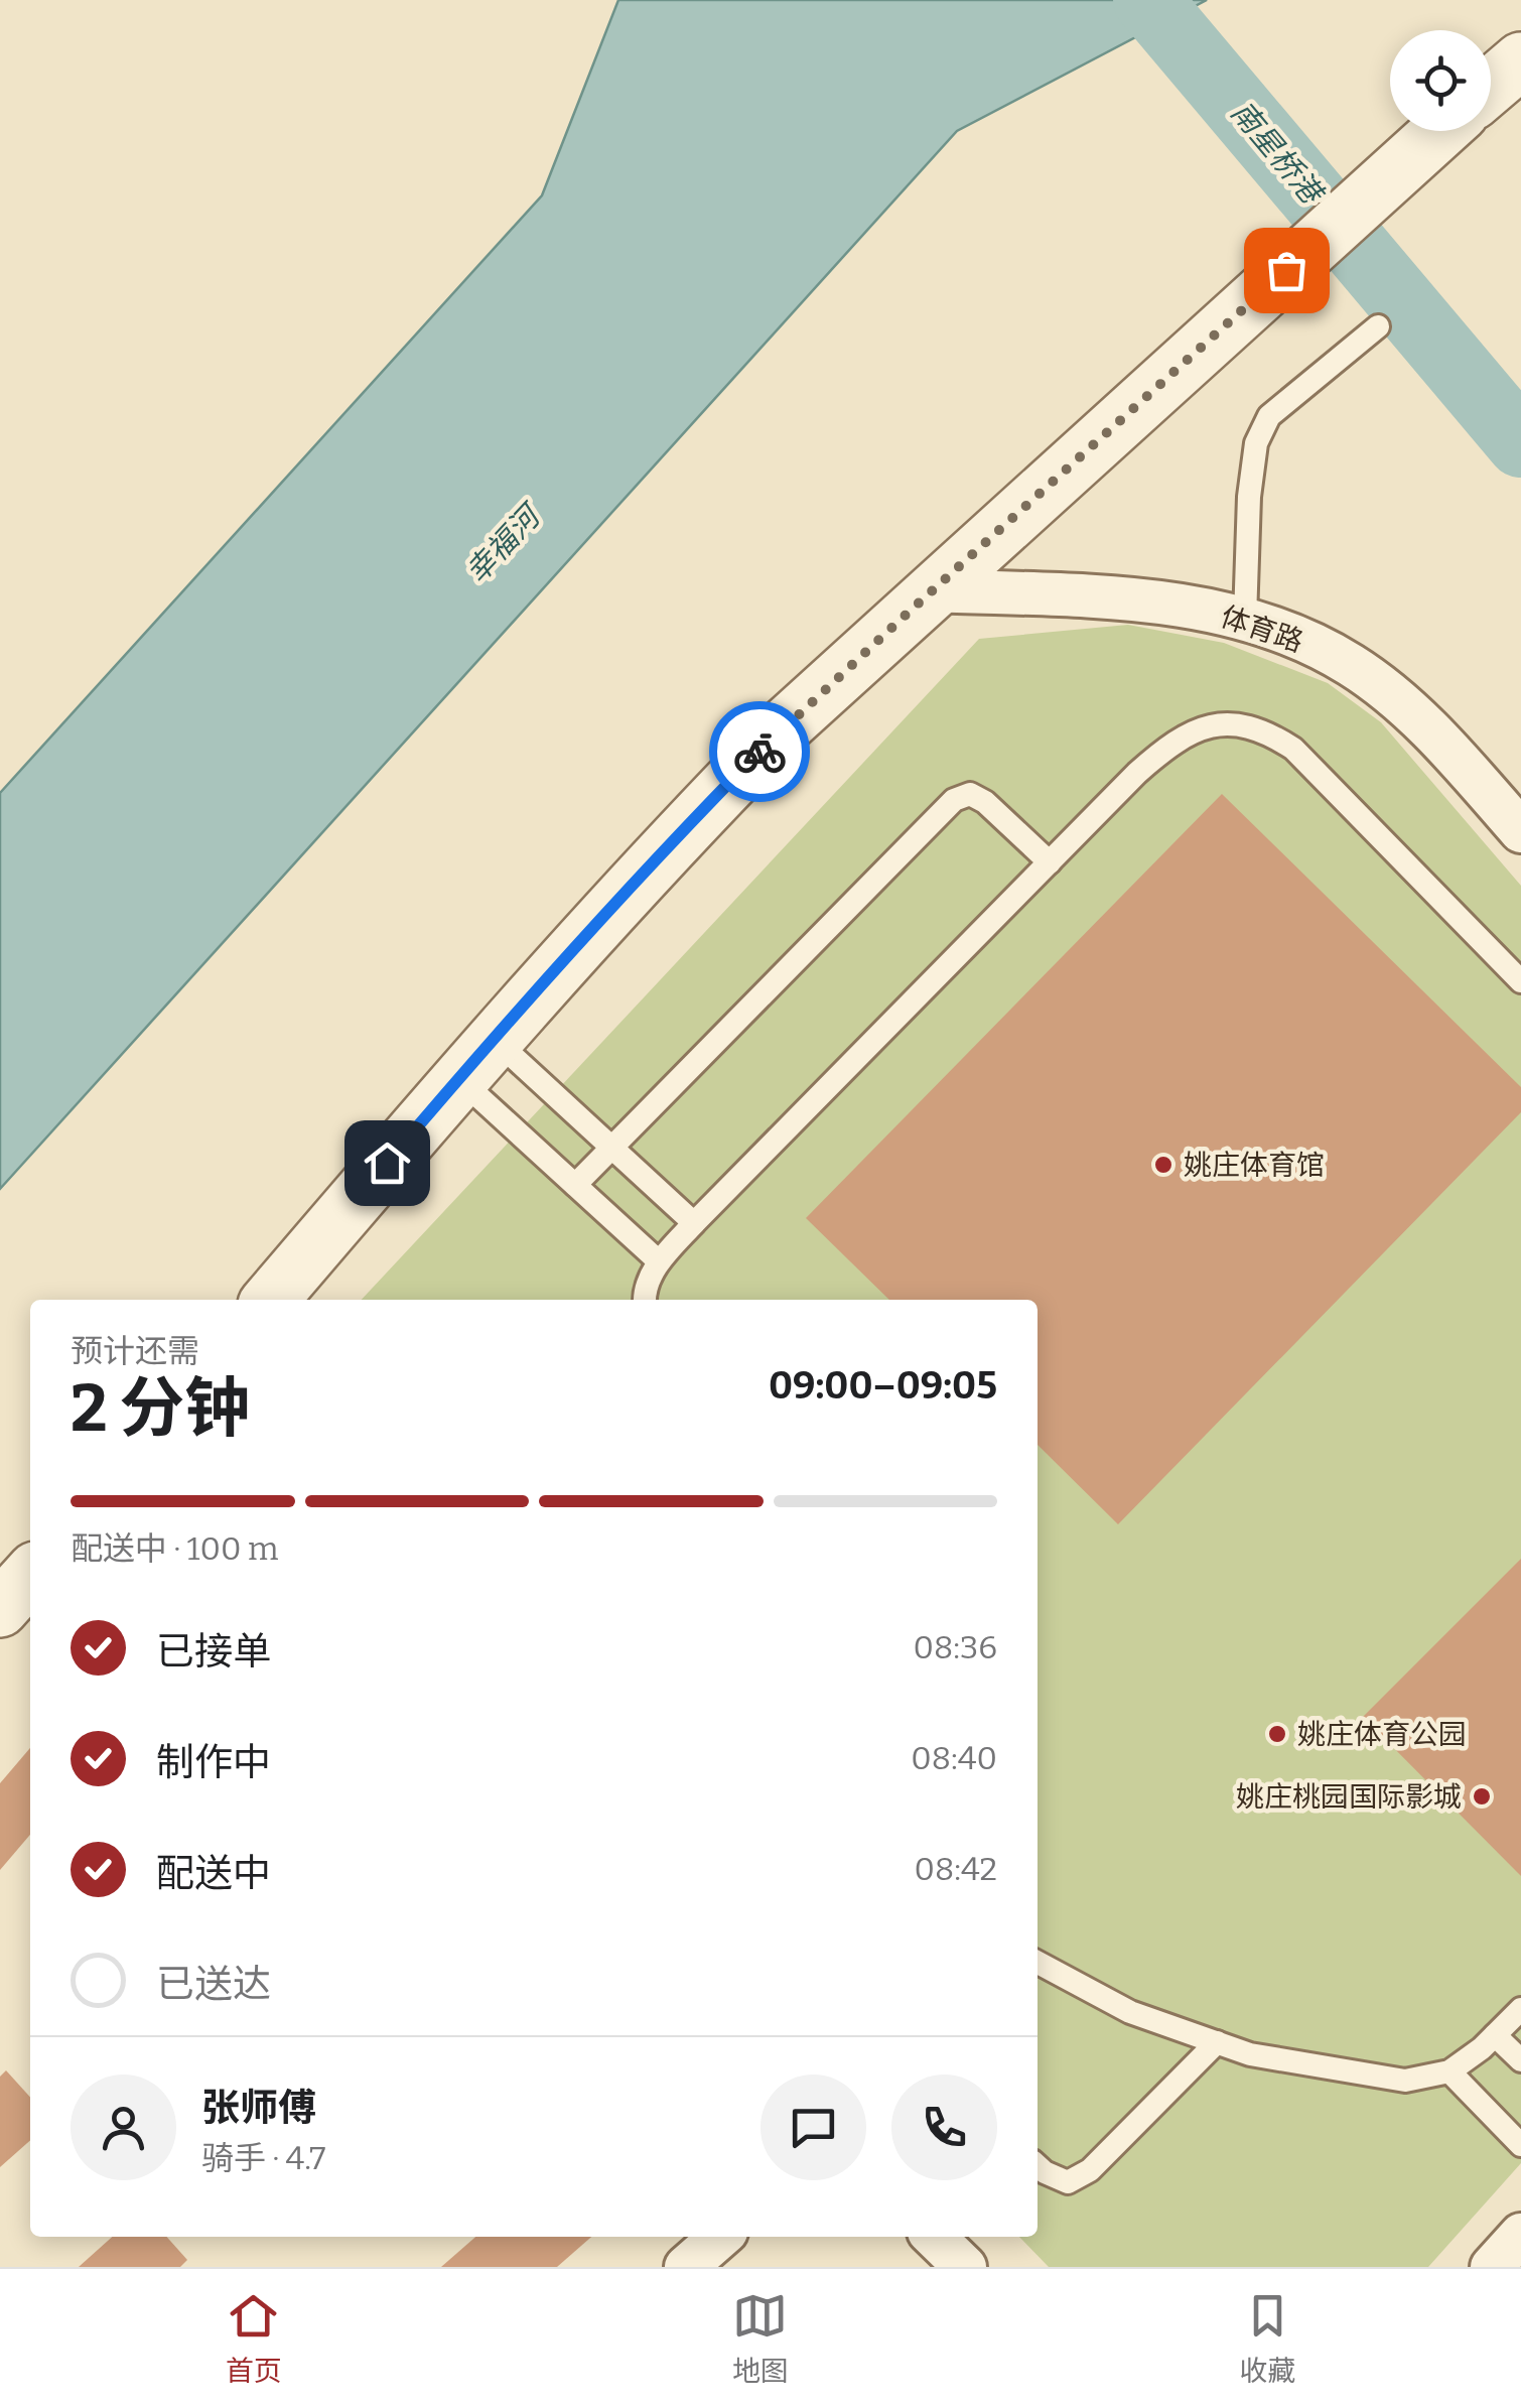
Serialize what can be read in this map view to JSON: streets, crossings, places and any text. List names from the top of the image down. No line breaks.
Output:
{"streets":{"street":["体育路"]},"water":["南星桥港","幸福河"],"places":["姚庄体育馆","姚庄体育公园","姚庄桃园国际影城"],"page":{"heading":["2 分钟","预计还需","09:00–09:05"],"panel":["张师傅","骑手 · 4.7"],"bar":"配送中 · 100 m","list":[["已接单","08:36"],["制作中","08:40"],["配送中","08:42"],"已送达"],"tabs":["首页","地图","收藏"]}}
